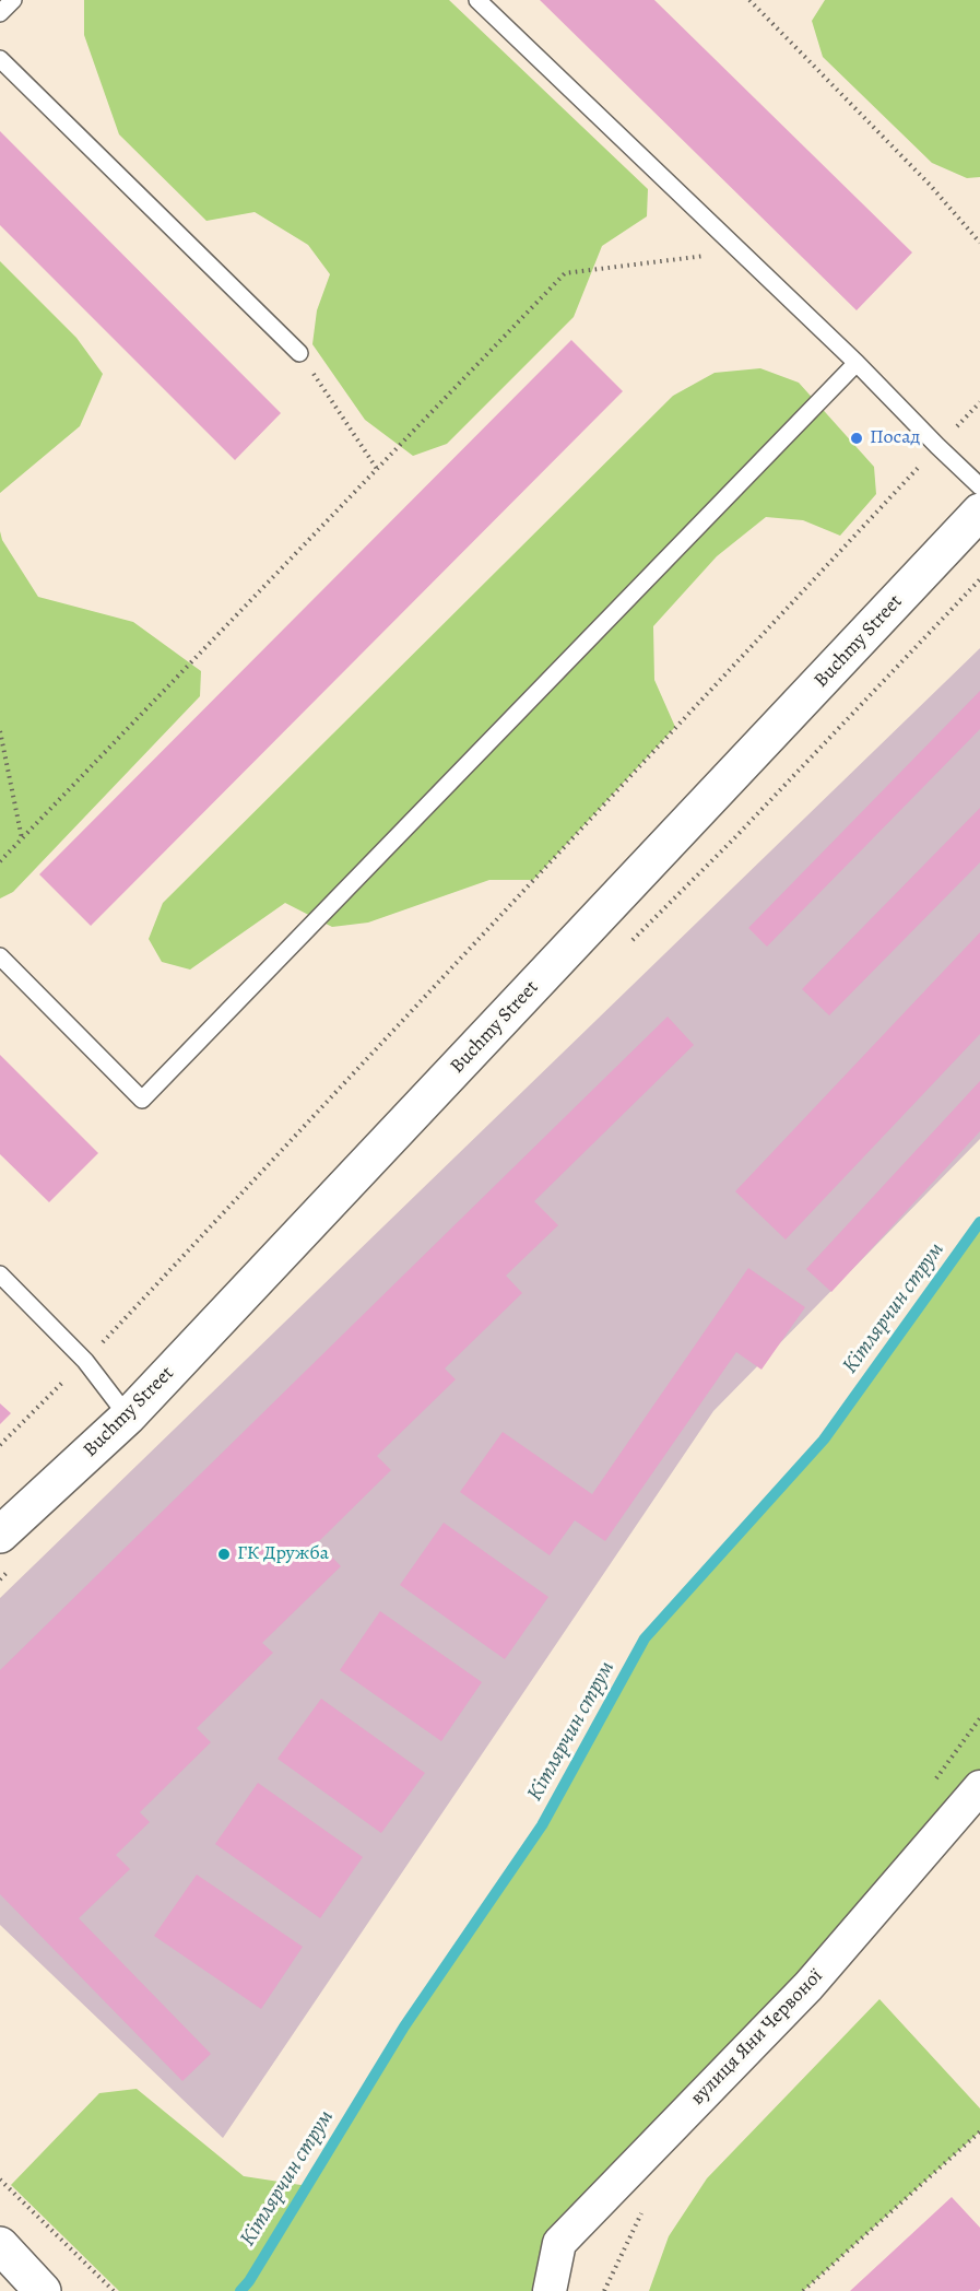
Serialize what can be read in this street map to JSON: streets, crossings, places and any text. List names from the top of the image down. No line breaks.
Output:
{"streets":{"street":["Buchmy Street","вулиця Яни Червоної"]},"water":["Кітлярчин струм"],"places":["Посад","ГК Дружба"]}
